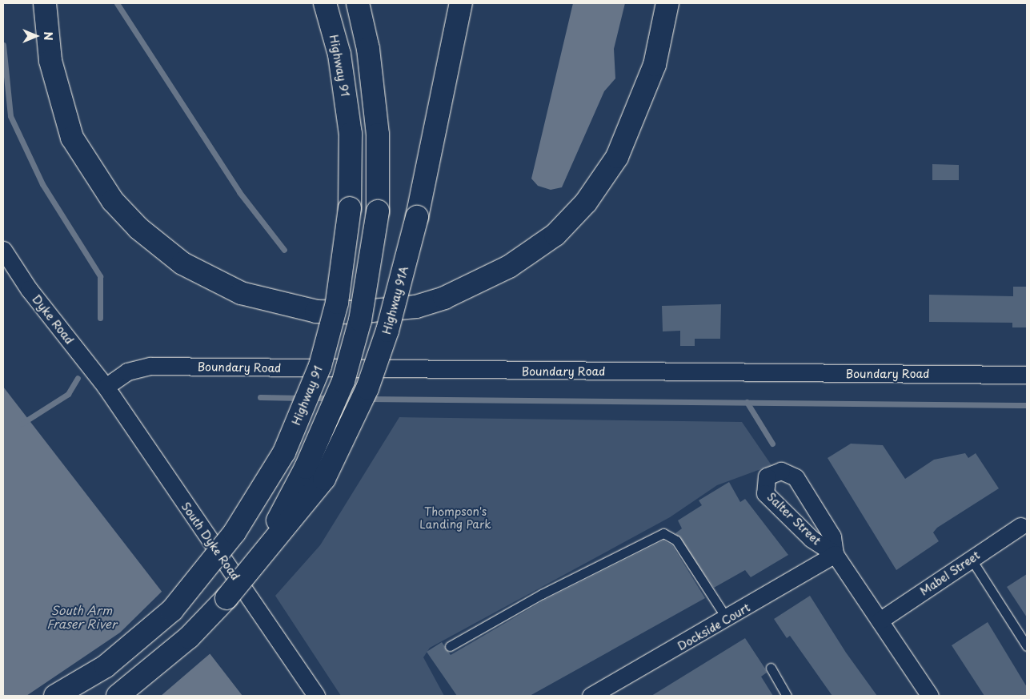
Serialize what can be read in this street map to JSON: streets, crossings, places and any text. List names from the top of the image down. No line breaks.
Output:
{"streets":{"highway":["Highway 91","Highway 91A"],"street":["Dyke Road","Boundary Road","Salter Street","South Dyke Road","Mabel Street","Dockside Court"]},"crossings":[["Dyke Road","Boundary Road"],["Dyke Road","South Dyke Road"],["Boundary Road","South Dyke Road"],["Salter Street","Mabel Street"],["Salter Street","Dockside Court"]],"water":["South Arm Fraser River"],"parks":["Thompson's Landing Park"],"north":"right"}
